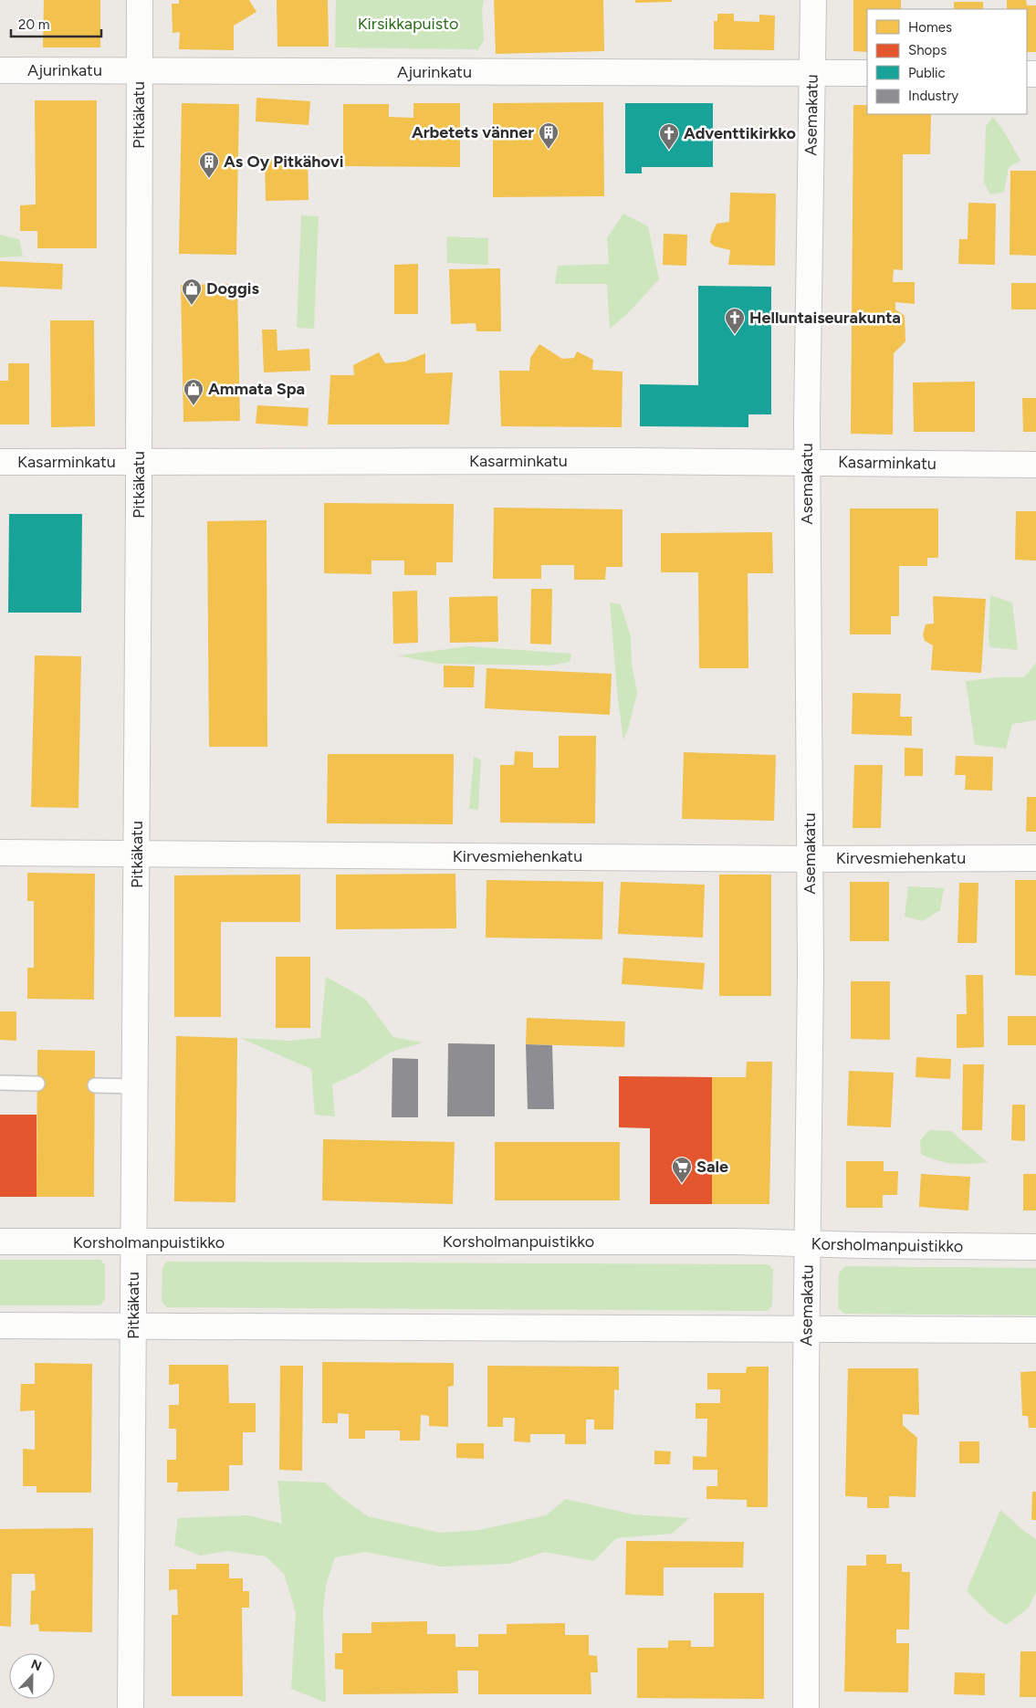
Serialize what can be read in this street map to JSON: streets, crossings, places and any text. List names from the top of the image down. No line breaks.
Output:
{"streets":{"street":["Ajurinkatu","Pitkäkatu","Asemakatu","Kasarminkatu","Kirvesmiehenkatu","Korsholmanpuistikko"]},"crossings":[["Ajurinkatu","Pitkäkatu"],["Ajurinkatu","Asemakatu"],["Pitkäkatu","Kasarminkatu"],["Pitkäkatu","Kirvesmiehenkatu"],["Pitkäkatu","Korsholmanpuistikko"],["Asemakatu","Kasarminkatu"],["Asemakatu","Kirvesmiehenkatu"],["Asemakatu","Korsholmanpuistikko"]],"parks":["Kirsikkapuisto"],"places":{"building":["Arbetets vänner","As Oy Pitkähovi"],"church":["Adventtikirkko","Helluntaiseurakunta"],"shop":["Doggis","Ammata Spa"],"supermarket":["Sale"]},"legend":["Homes","Shops","Public","Industry"],"scale_bar":"20 m","north":"top"}
